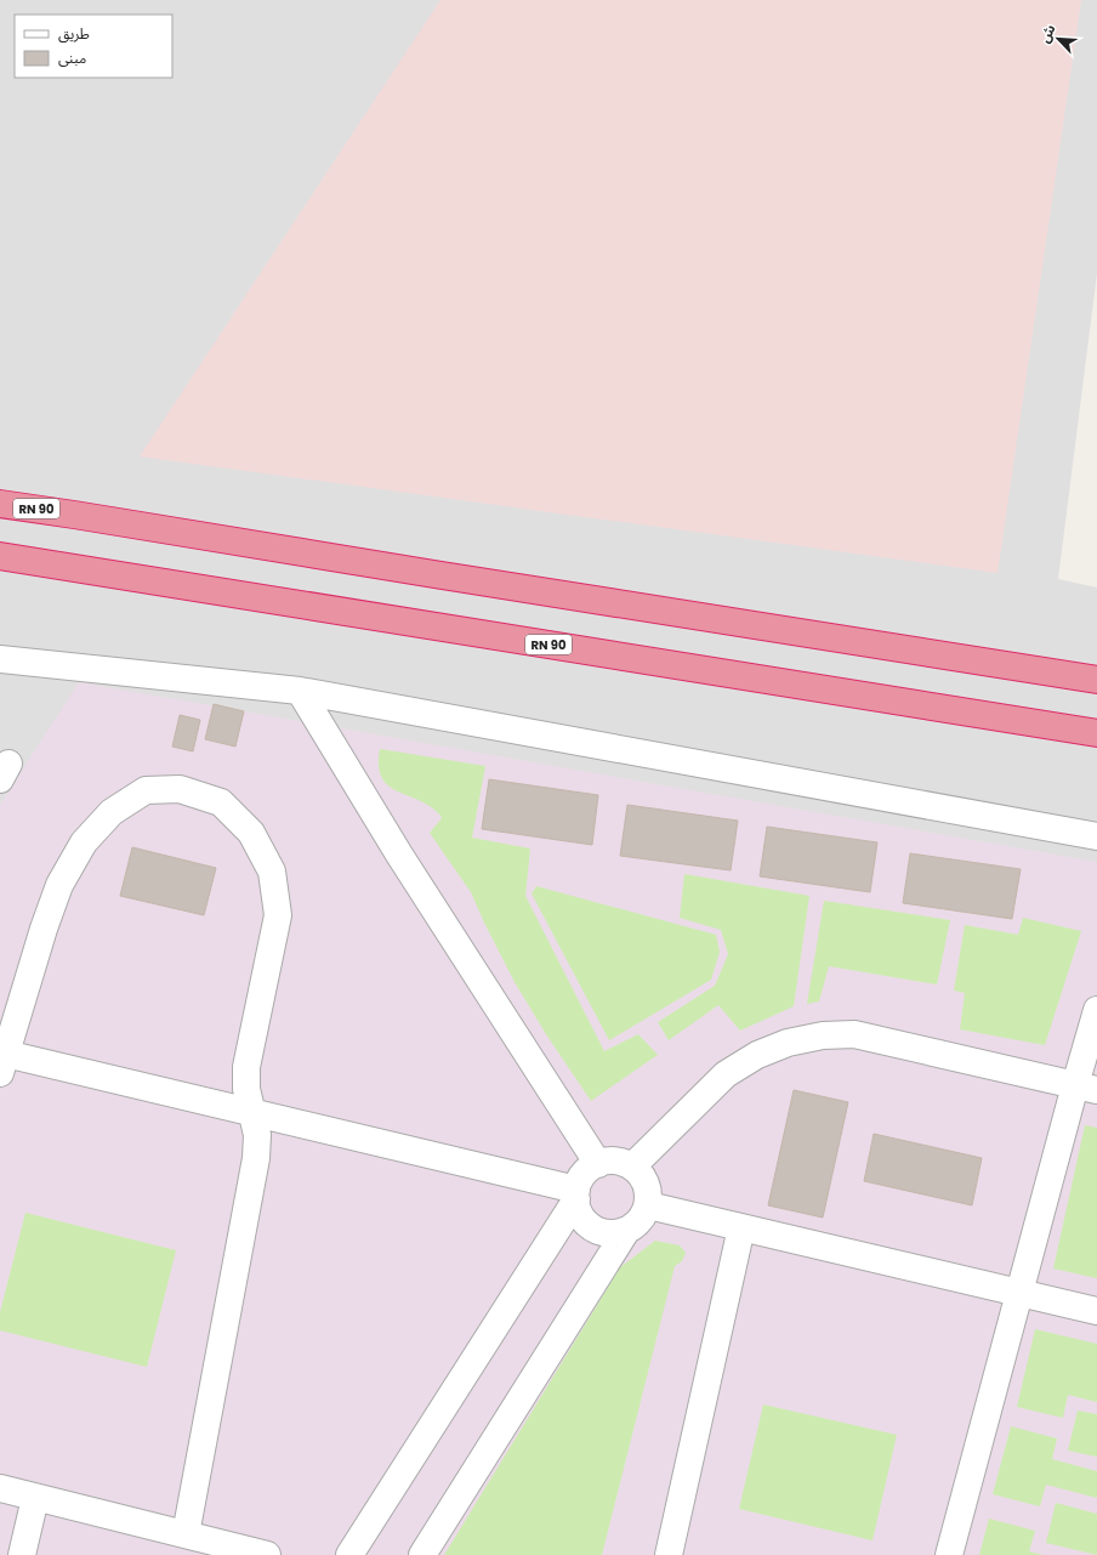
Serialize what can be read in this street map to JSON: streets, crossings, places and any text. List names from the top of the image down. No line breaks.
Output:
{"streets":{"highway":["RN 90"]},"legend":["طريق","مبنى"],"north":"top left"}
